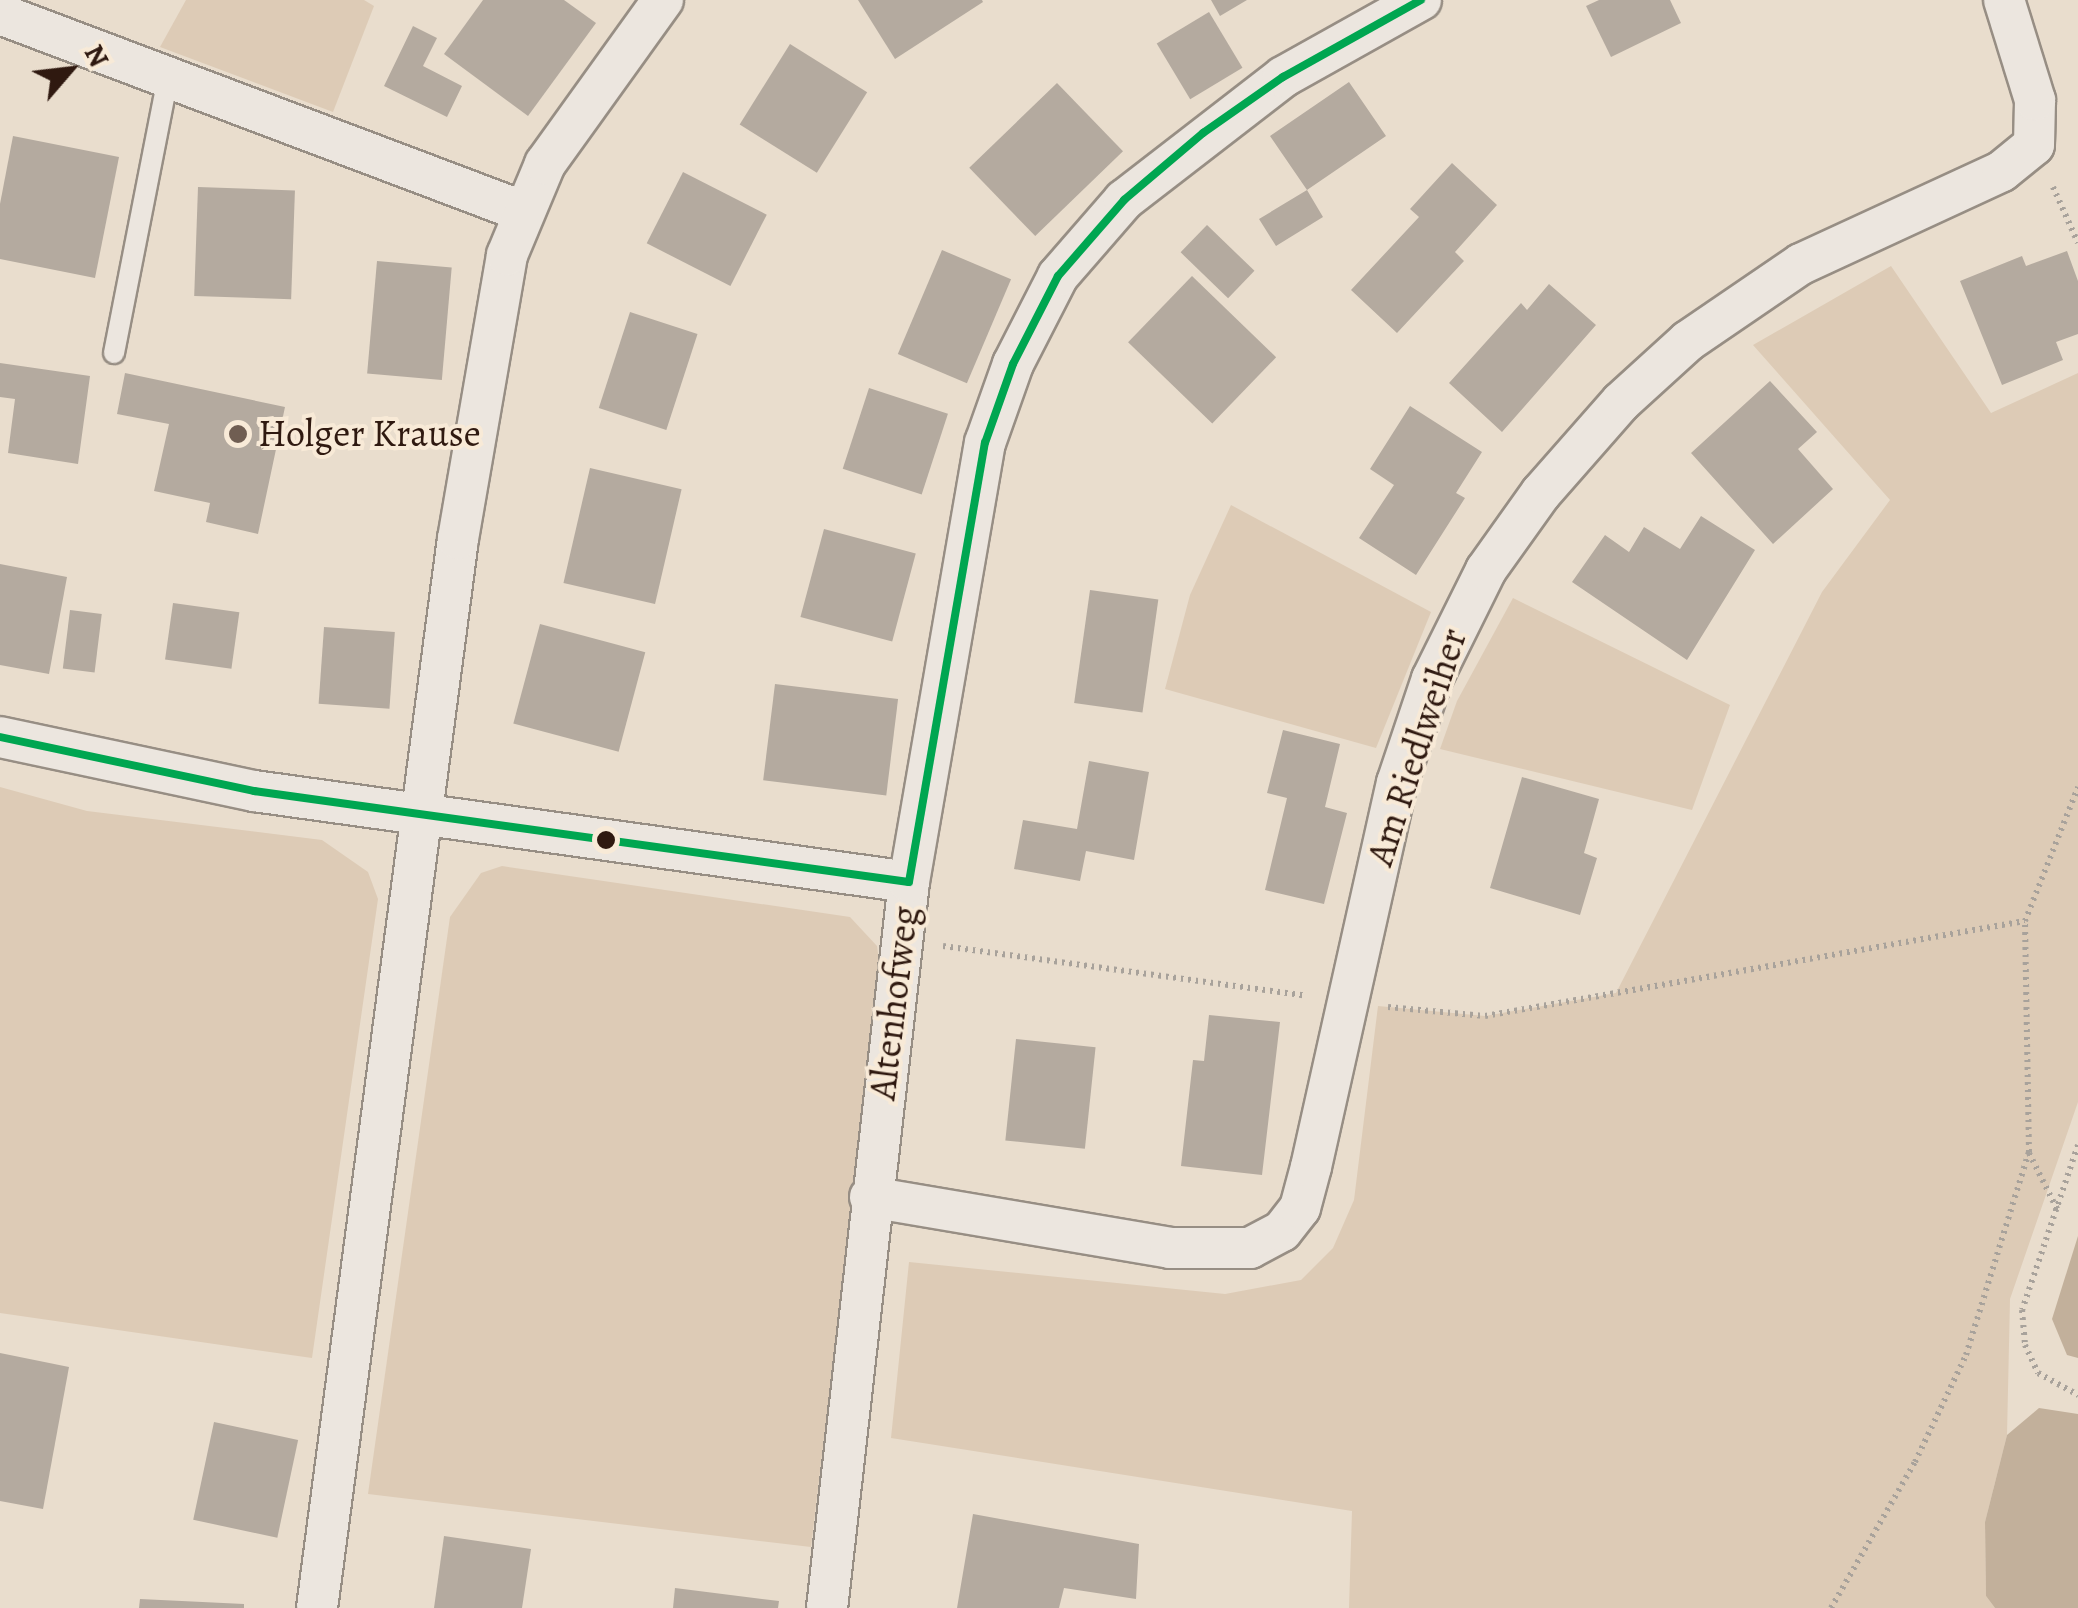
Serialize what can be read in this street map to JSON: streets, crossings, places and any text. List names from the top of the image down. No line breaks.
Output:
{"streets":{"street":["Am Riedlweiher","Altenhofweg"]},"crossings":[["Am Riedlweiher","Altenhofweg"]],"places":["Holger Krause"],"north":"top right"}
